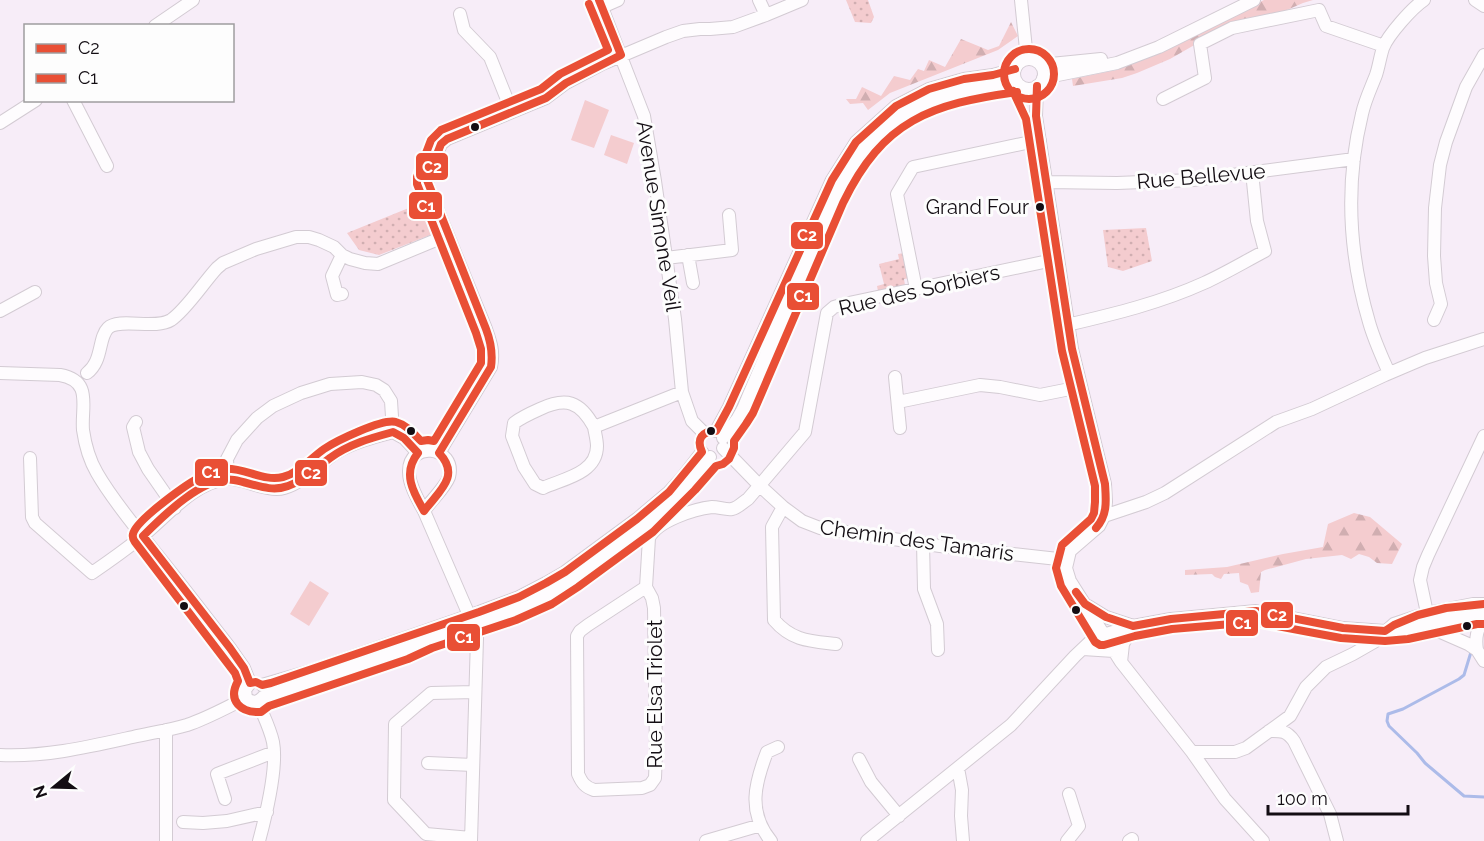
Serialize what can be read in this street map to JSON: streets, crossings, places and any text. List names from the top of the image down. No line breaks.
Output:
{"streets":{"street":["Rue Bellevue","Avenue Simone Veil","Rue des Sorbiers","Chemin des Tamaris","Rue Elsa Triolet"]},"crossings":[["Avenue Simone Veil","Chemin des Tamaris"],["Rue des Sorbiers","Chemin des Tamaris"],["Rue des Sorbiers","Rue Elsa Triolet"],["Chemin des Tamaris","Rue Elsa Triolet"]],"places":["Grand Four"],"lines":["transit line C2","transit line C1"],"legend":["C2","C1"],"scale_bar":"100 m","north":"left"}
